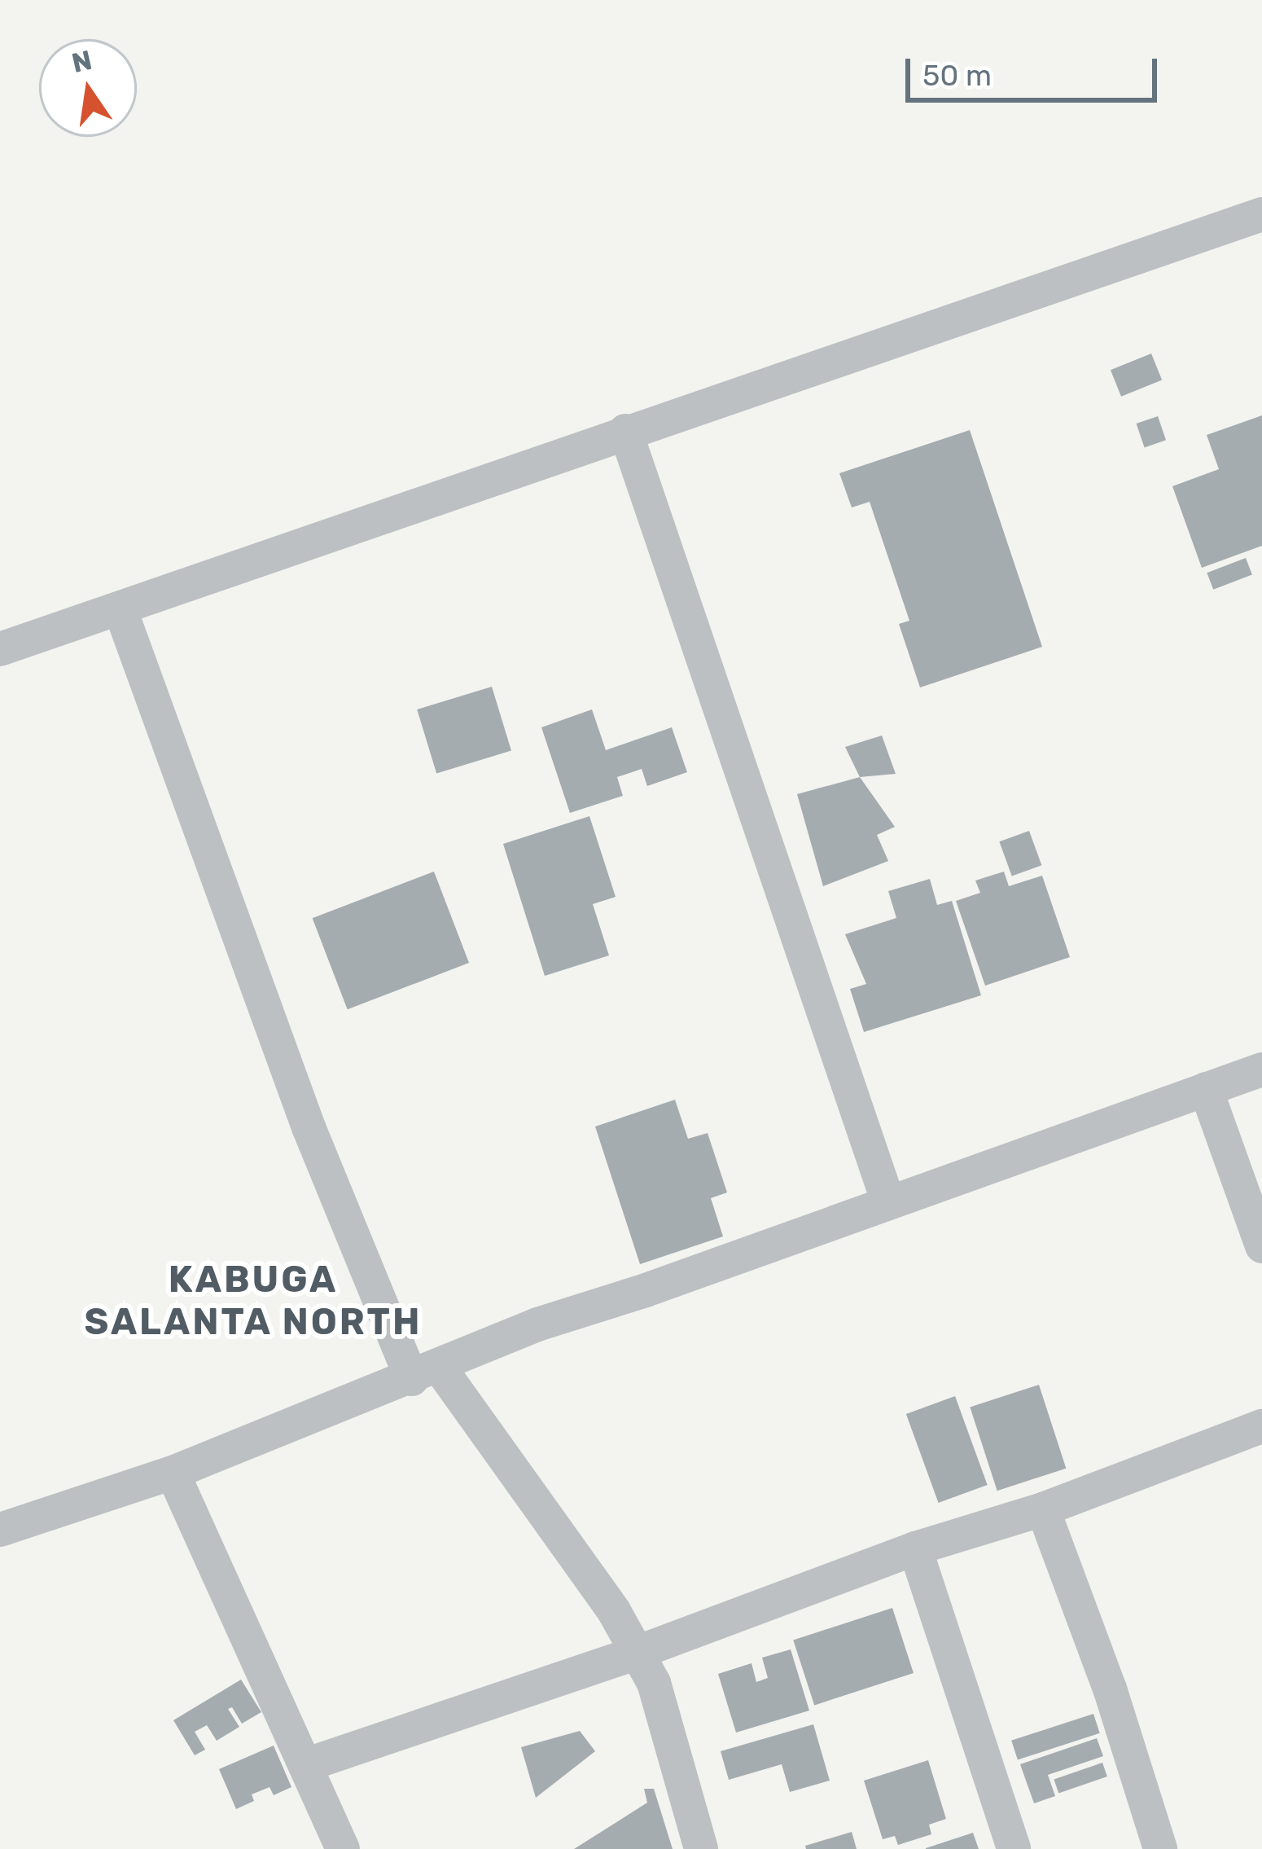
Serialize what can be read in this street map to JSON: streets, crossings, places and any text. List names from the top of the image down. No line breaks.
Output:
{"districts":["KABUGA SALANTA NORTH"],"scale_bar":"50 m","north":"top"}
